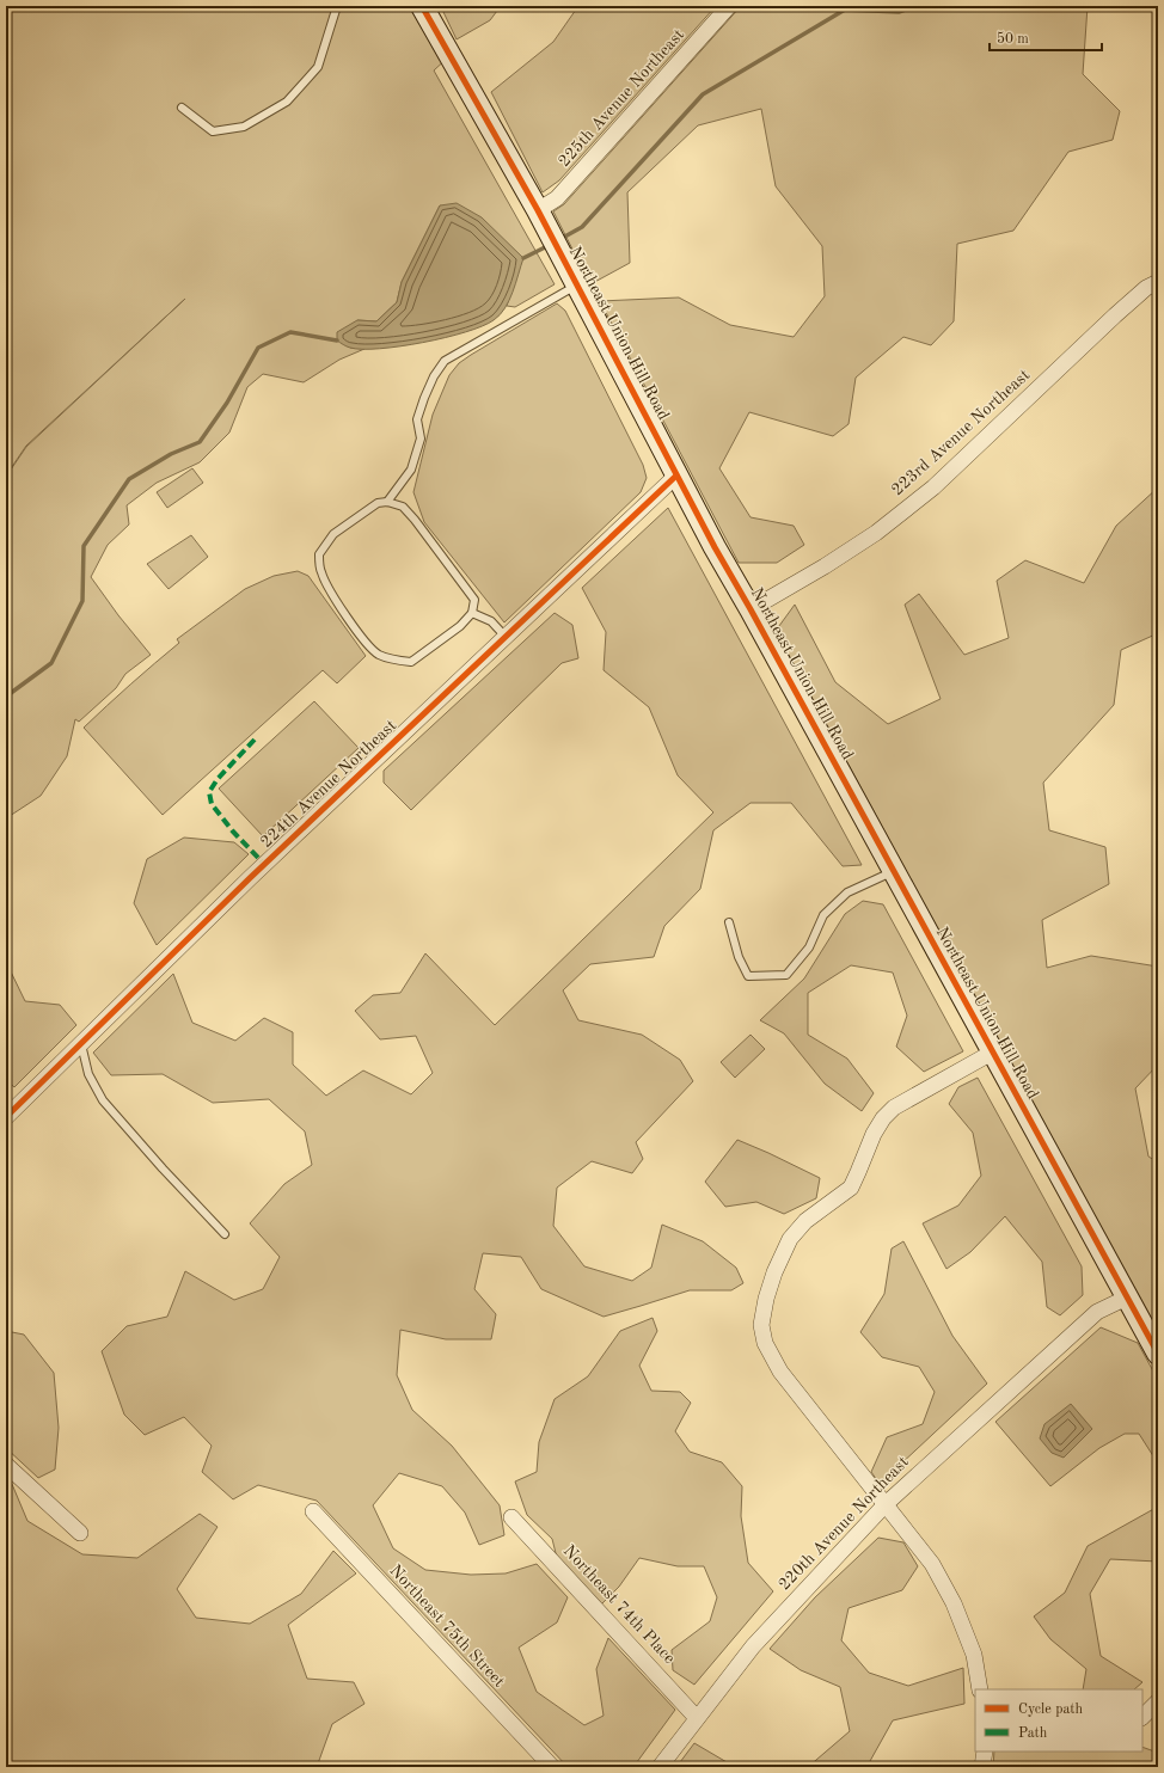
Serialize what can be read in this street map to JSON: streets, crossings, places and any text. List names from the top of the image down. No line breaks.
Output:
{"streets":{"street":["225th Avenue Northeast","Northeast Union Hill Road","223rd Avenue Northeast","224th Avenue Northeast","220th Avenue Northeast","Northeast 74th Place","Northeast 75th Street"]},"crossings":[["225th Avenue Northeast","Northeast Union Hill Road"],["Northeast Union Hill Road","223rd Avenue Northeast"],["Northeast Union Hill Road","224th Avenue Northeast"],["Northeast Union Hill Road","220th Avenue Northeast"],["220th Avenue Northeast","Northeast 74th Place"]],"legend":["Cycle path","Path"],"scale_bar":"50 m"}
